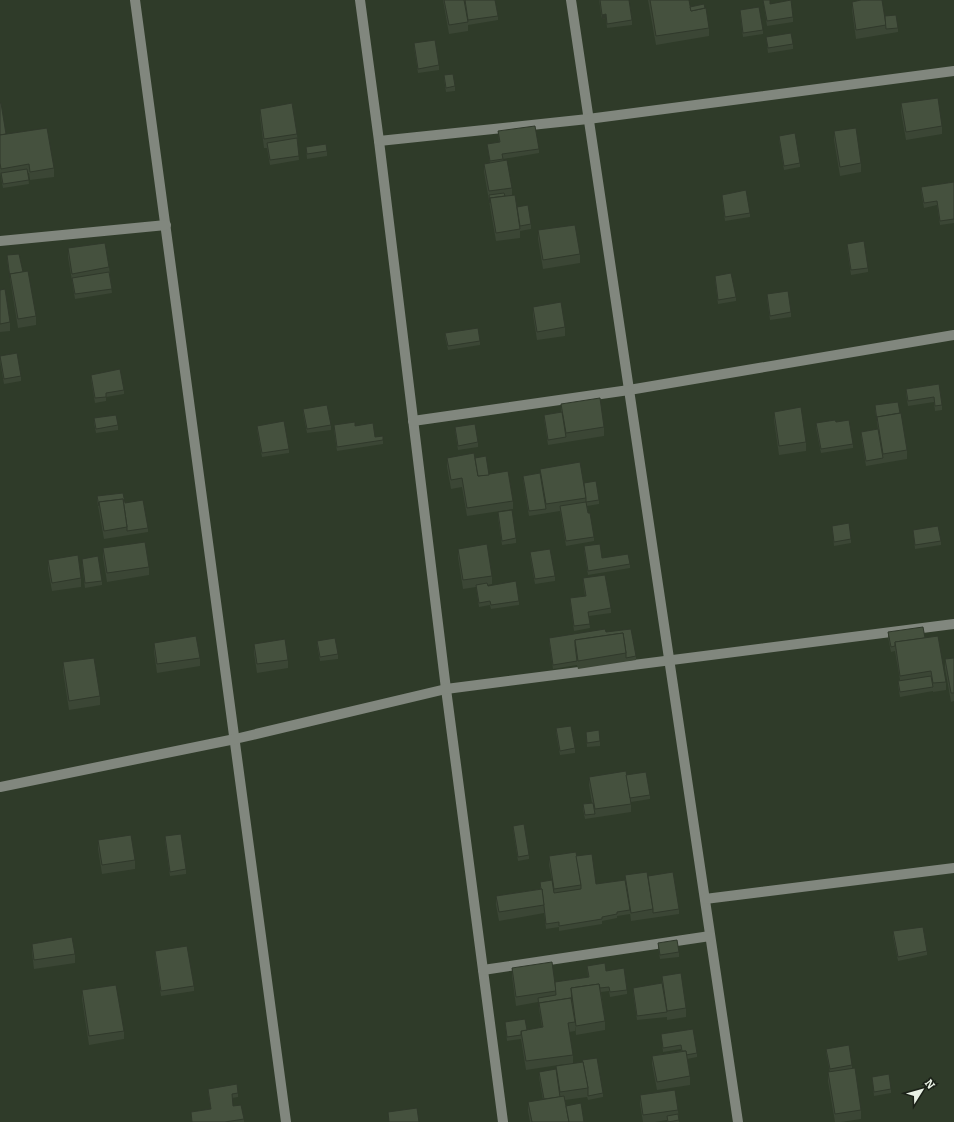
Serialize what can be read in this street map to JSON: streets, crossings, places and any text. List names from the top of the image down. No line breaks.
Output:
{"north":"top right"}
